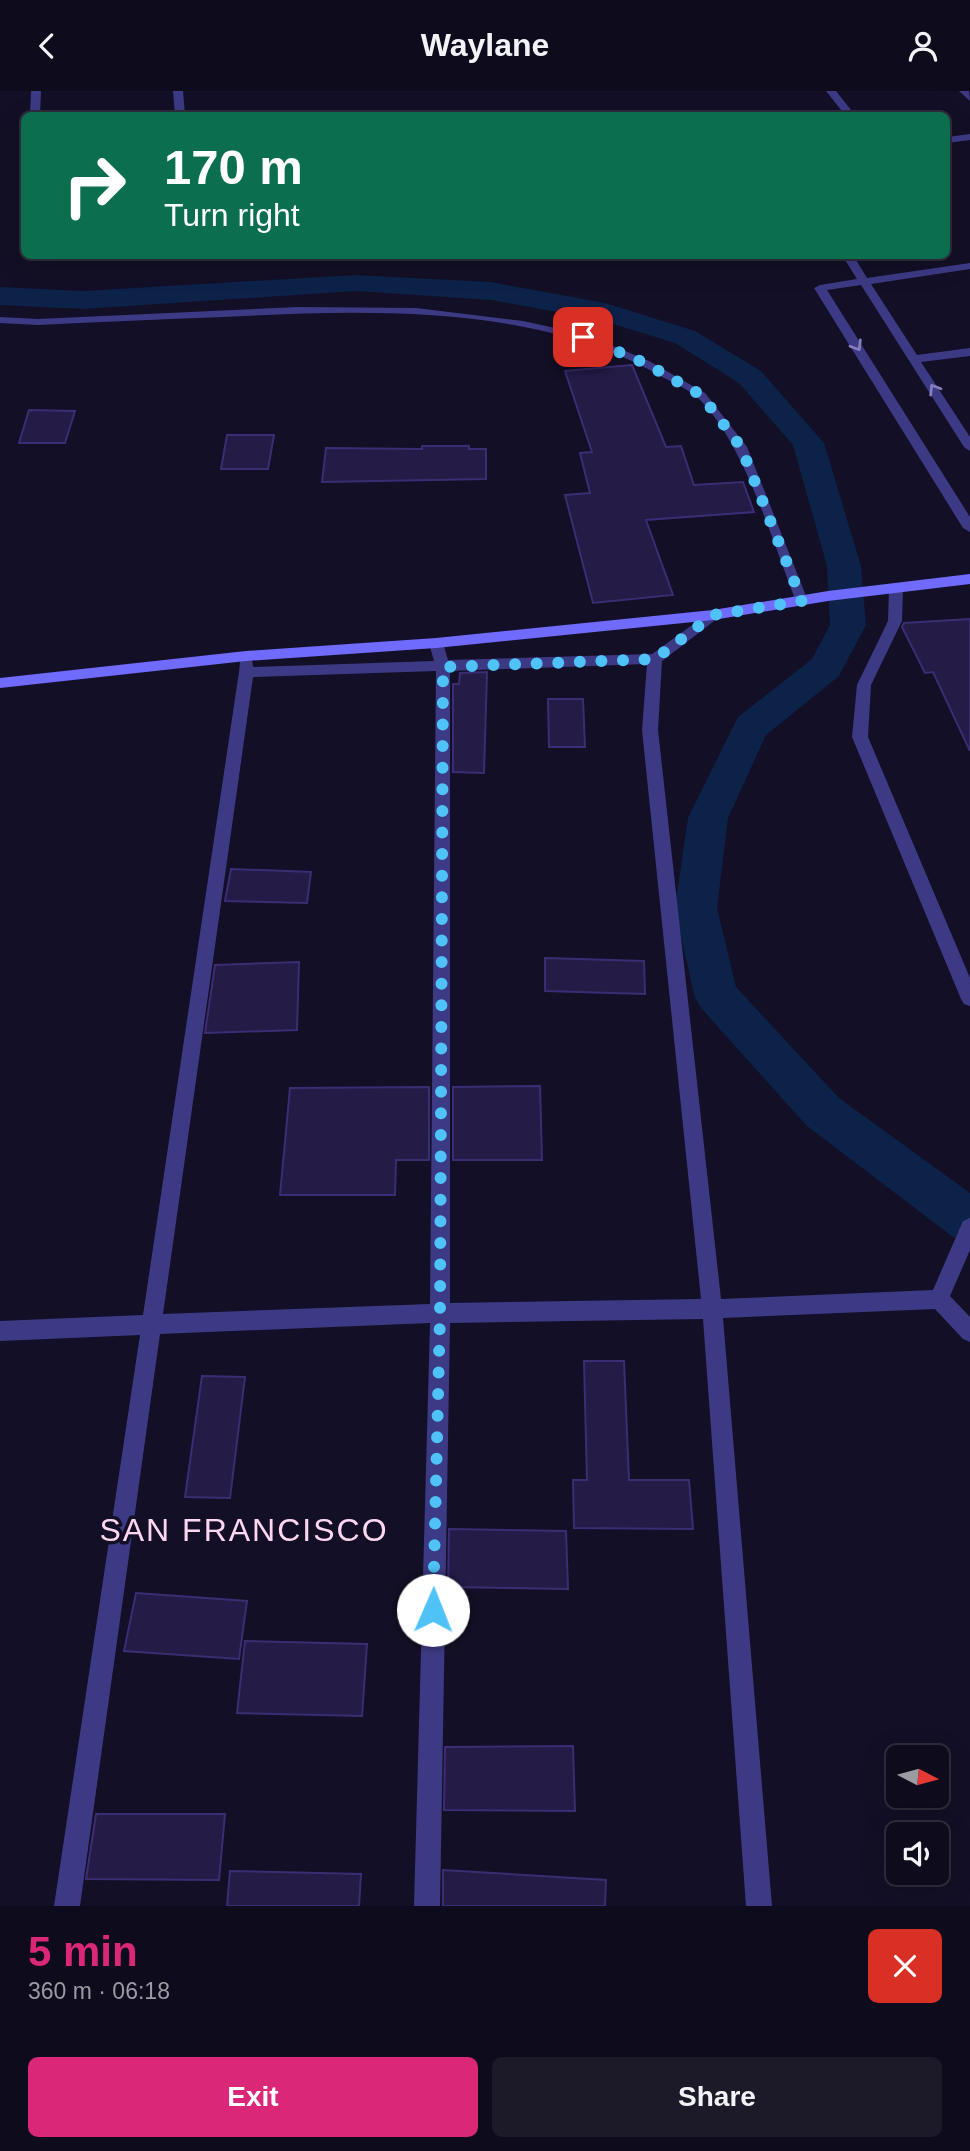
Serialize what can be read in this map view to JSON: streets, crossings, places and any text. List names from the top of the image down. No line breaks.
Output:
{"districts":["SAN FRANCISCO"],"north":"right","page":{"header":"Waylane","turn":["170 m","Turn right"],"heading":["5 min","360 m · 06:18"],"buttons":["Exit","Share"]}}
